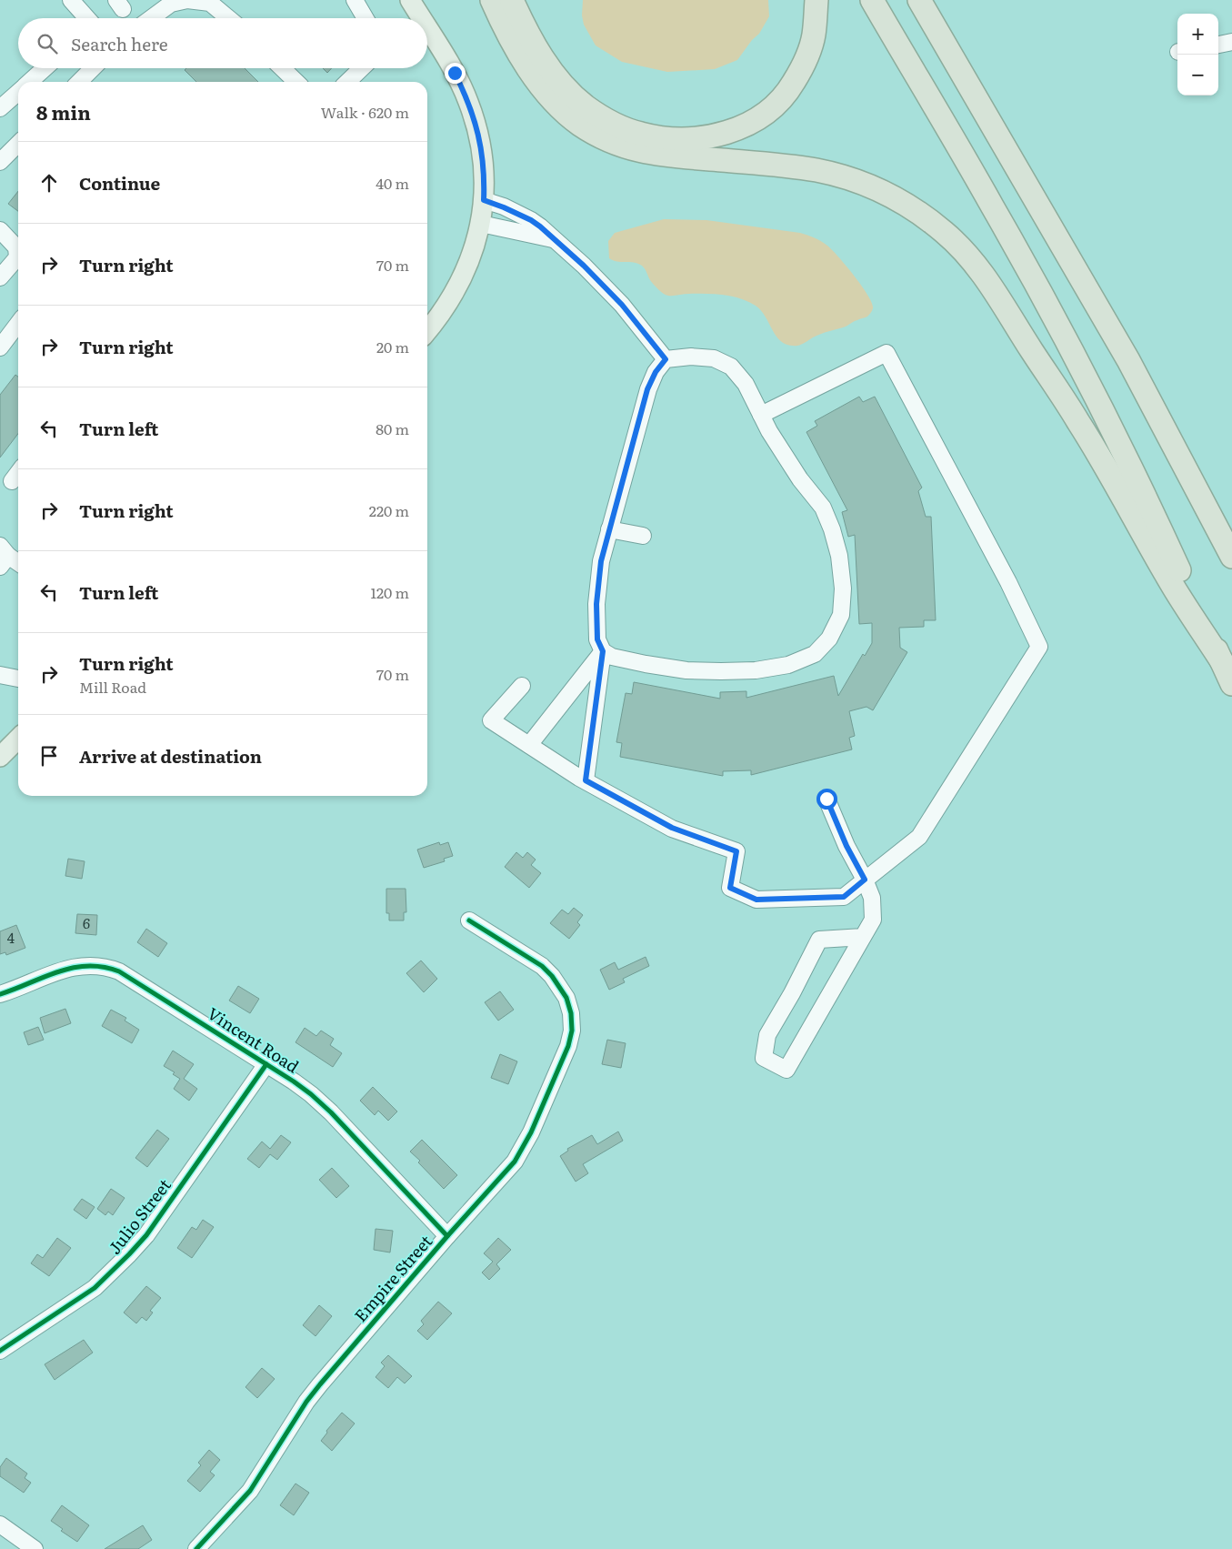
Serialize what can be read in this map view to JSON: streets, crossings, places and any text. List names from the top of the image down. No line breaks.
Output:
{"streets":{"street":["Vincent Road","Julio Street","Empire Street"]},"crossings":[["Vincent Road","Julio Street"],["Vincent Road","Empire Street"]],"house_numbers":["6","4"],"page":{"map_buttons":["+","−"],"search":"Search here","heading":["8 min","Walk · 620 m"],"list":[["Continue","40 m"],["Turn right","70 m"],["Turn right","20 m"],["Turn left","80 m"],["Turn right","220 m"],["Turn left","120 m"],["Turn right","Mill Road","70 m"],"Arrive at destination"]}}
